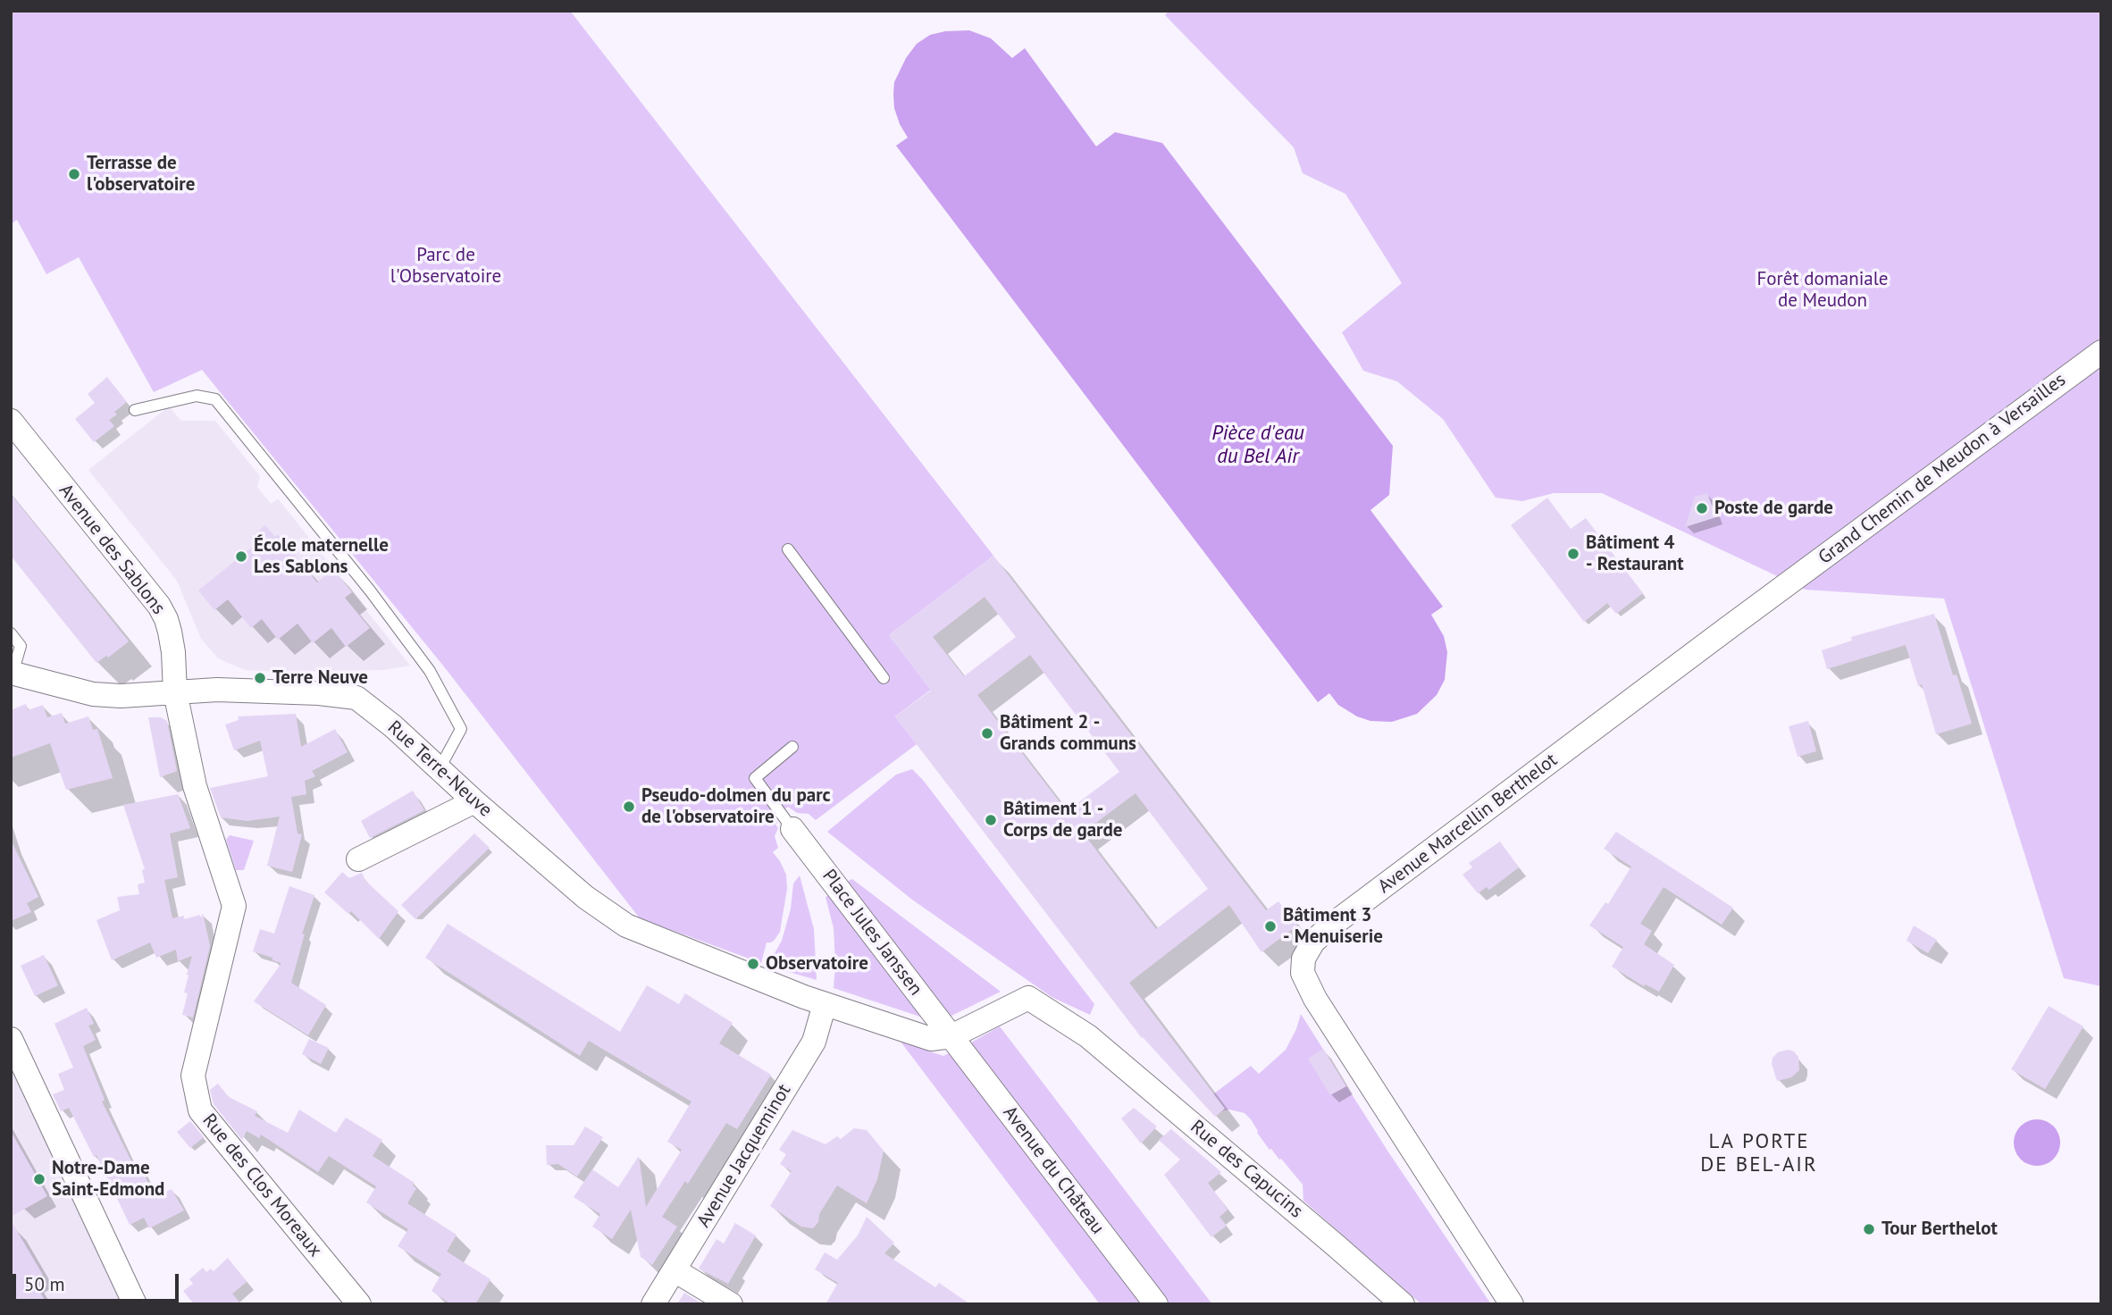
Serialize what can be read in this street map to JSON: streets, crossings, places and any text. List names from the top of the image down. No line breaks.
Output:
{"streets":{"street":["Grand Chemin de Meudon à Versailles","Avenue des Sablons","Rue Terre-Neuve","Avenue Marcellin Berthelot","Place Jules Janssen","Avenue Jacqueminot","Rue des Capucins","Avenue du Château","Rue des Clos Moreaux"]},"crossings":[["Grand Chemin de Meudon à Versailles","Avenue Marcellin Berthelot"],["Avenue des Sablons","Rue Terre-Neuve"],["Avenue des Sablons","Rue des Clos Moreaux"],["Rue Terre-Neuve","Avenue Jacqueminot"],["Rue Terre-Neuve","Rue des Clos Moreaux"],["Place Jules Janssen","Rue des Capucins"],["Place Jules Janssen","Avenue du Château"],["Rue des Capucins","Avenue du Château"]],"districts":["LA PORTE DE BEL-AIR"],"water":["Pièce d'eau du Bel Air"],"parks":["Parc de l'Observatoire","Forêt domaniale de Meudon"],"places":["Terrasse de l'observatoire","Poste de garde","Bâtiment 4 - Restaurant","École maternelle Les Sablons","Terre Neuve","Bâtiment 2 - Grands communs","Pseudo-dolmen du parc de l'observatoire","Bâtiment 1 - Corps de garde","Bâtiment 3 - Menuiserie","Observatoire","Notre-Dame Saint-Edmond","Tour Berthelot"],"scale_bar":"50 m"}
